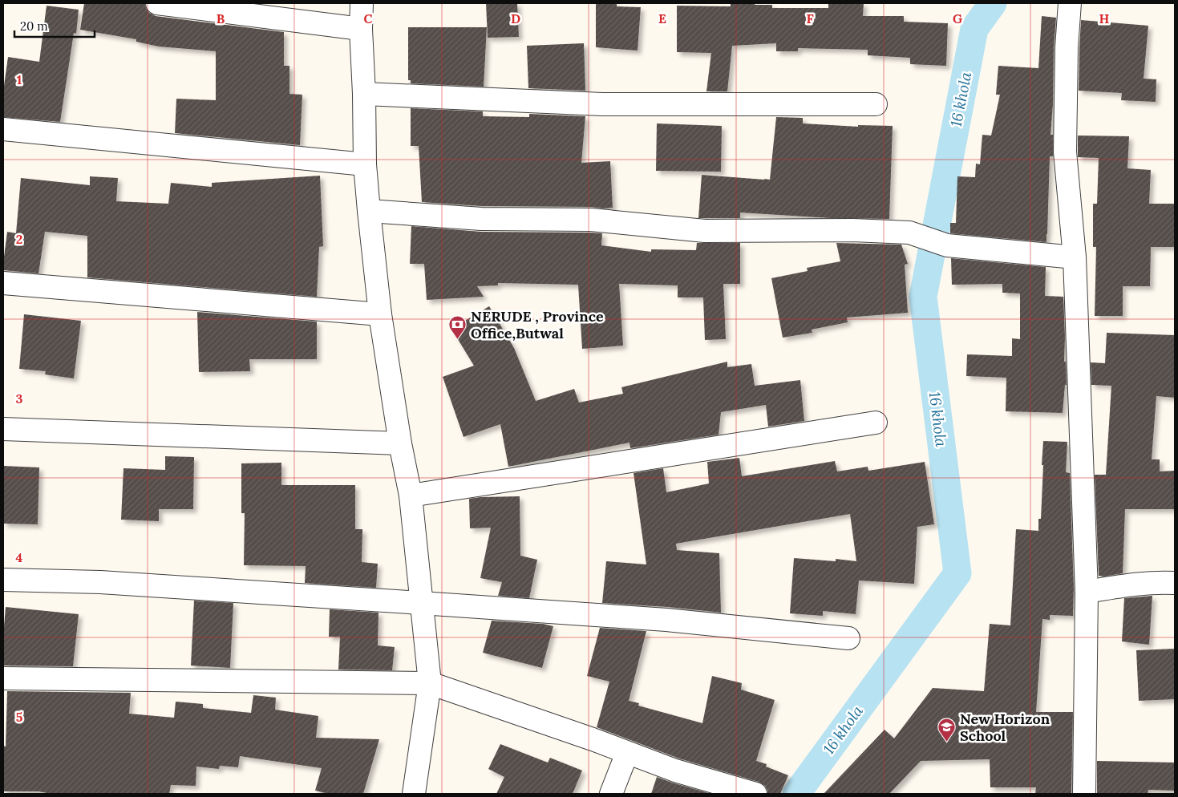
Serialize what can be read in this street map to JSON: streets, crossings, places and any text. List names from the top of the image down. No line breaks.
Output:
{"water":["16 khola"],"places":{"bank":["NERUDE , Province Office,Butwal"],"school or university":["New Horizon School"]},"scale_bar":"20 m","grid":{"columns":["B","C","D","E","F","G","H"],"rows":["1","2","3","4","5"]}}
